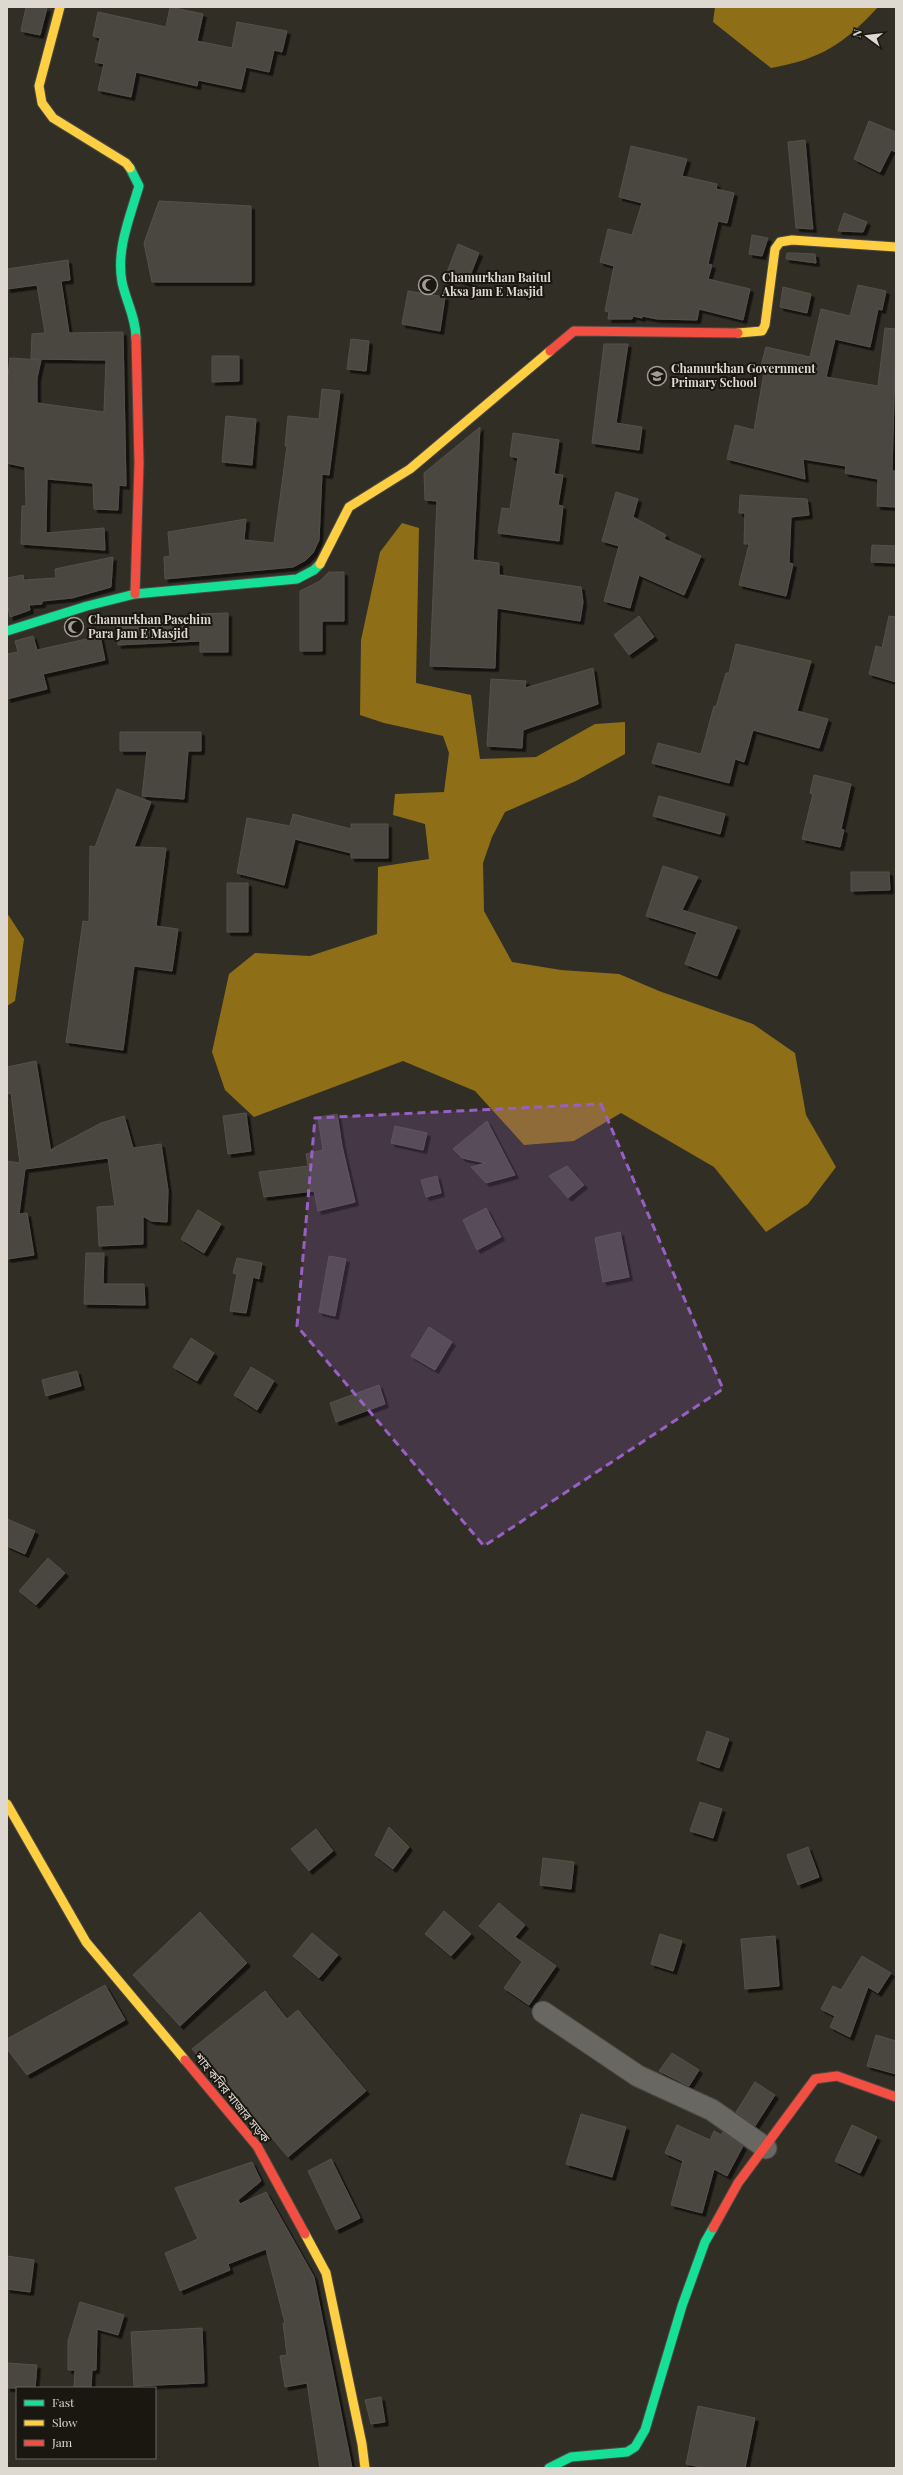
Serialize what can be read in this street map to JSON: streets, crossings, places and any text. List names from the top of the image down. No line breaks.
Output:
{"streets":{"street":["শাহ কবির মাজার সড়ক"]},"places":{"mosque":["Chamurkhan Baitul Aksa Jam E Masjid","Chamurkhan Paschim Para Jam E Masjid"],"school or university":["Chamurkhan Government Primary School"]},"legend":["Fast","Slow","Jam"],"north":"left"}
